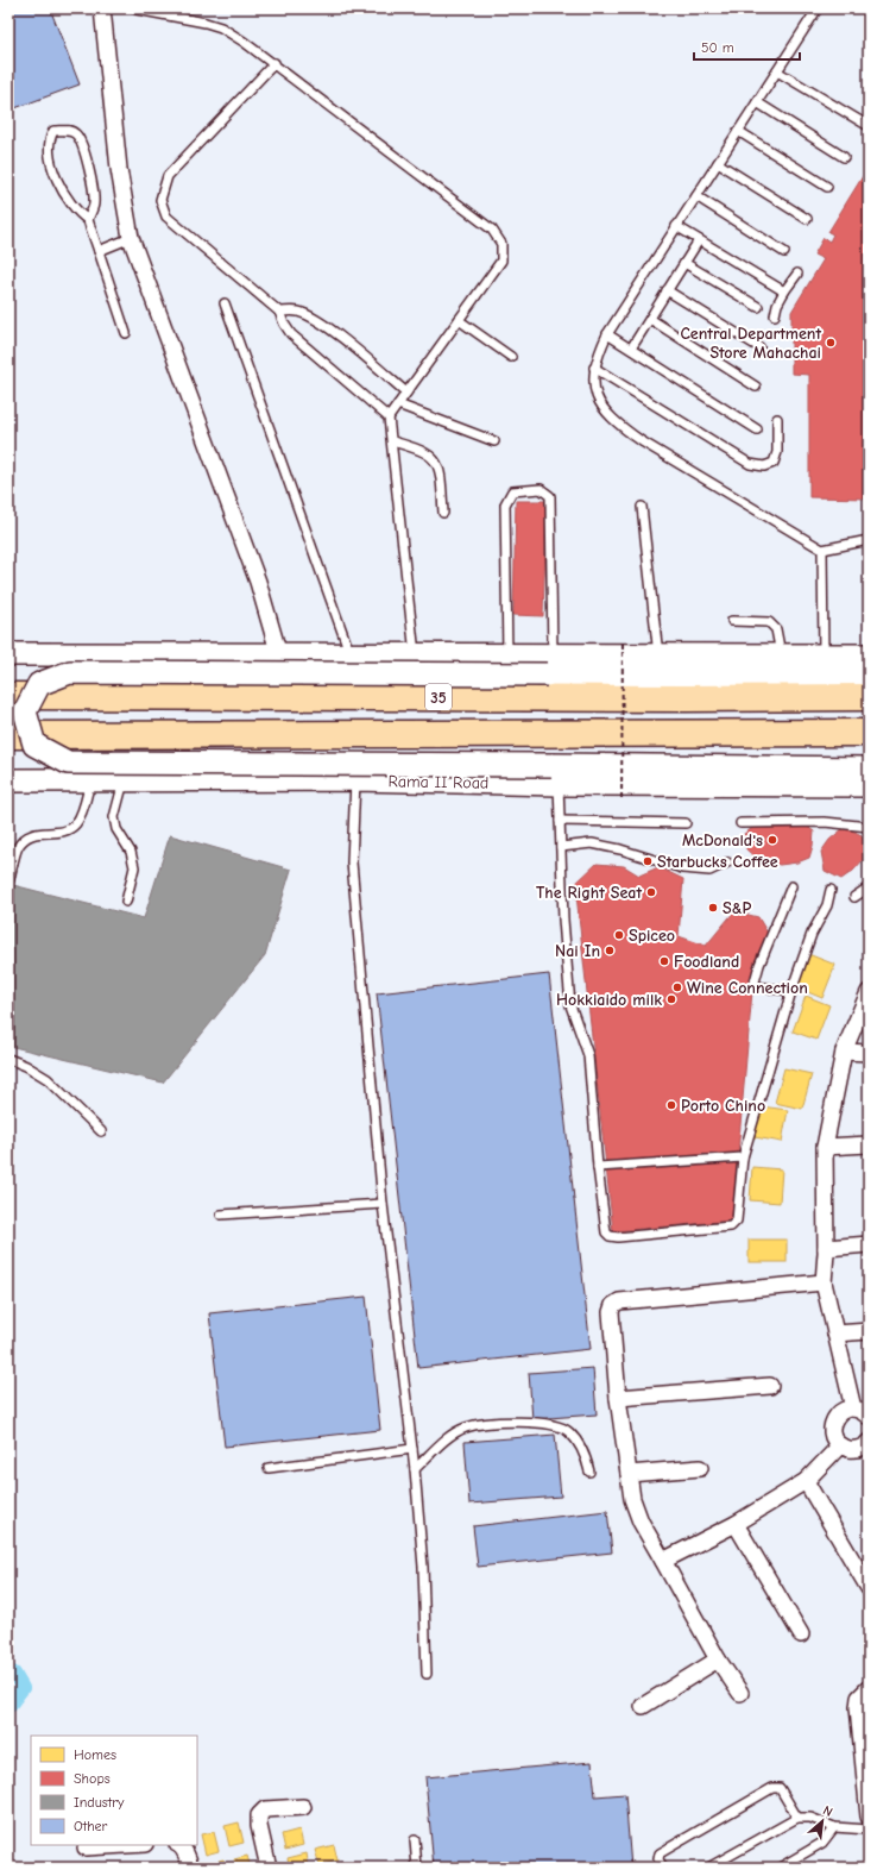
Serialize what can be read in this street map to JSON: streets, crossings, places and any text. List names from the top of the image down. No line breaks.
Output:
{"streets":{"highway":["35"],"main road":["Rama II Road"]},"places":["Central Department Store Mahachai","McDonald's","Starbucks Coffee","The Right Seat","S&P","Spiceo","Nai In","Foodland","Wine Connection","Hokkiaido milk","Porto Chino"],"legend":["Homes","Shops","Industry","Other"],"scale_bar":"50 m","north":"top right"}
